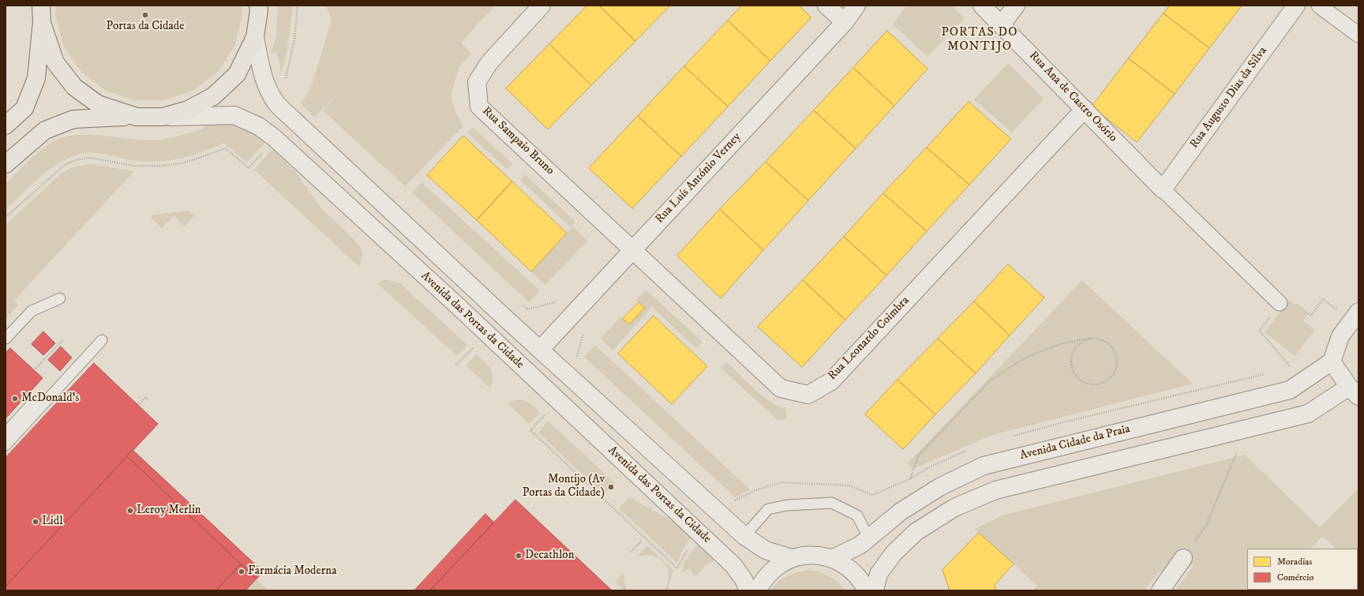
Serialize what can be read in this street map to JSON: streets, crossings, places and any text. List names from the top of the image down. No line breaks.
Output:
{"streets":{"street":["Rua Ana de Castro Osório","Rua Augusto Dias da Silva","Rua Sampaio Bruno","Rua Luís António Verney","Avenida das Portas da Cidade","Rua Leonardo Coimbra","Avenida Cidade da Praia"]},"crossings":[["Rua Ana de Castro Osório","Rua Augusto Dias da Silva"],["Rua Ana de Castro Osório","Rua Leonardo Coimbra"],["Rua Sampaio Bruno","Rua Luís António Verney"],["Rua Sampaio Bruno","Rua Leonardo Coimbra"],["Rua Luís António Verney","Avenida das Portas da Cidade"],["Rua Luís António Verney","Rua Leonardo Coimbra"]],"districts":["PORTAS DO MONTIJO"],"places":["Portas da Cidade","McDonald's","Montijo (Av Portas da Cidade)","Leroy Merlin","Lidl","Decathlon","Farmácia Moderna"],"legend":["Moradias","Comércio"]}
